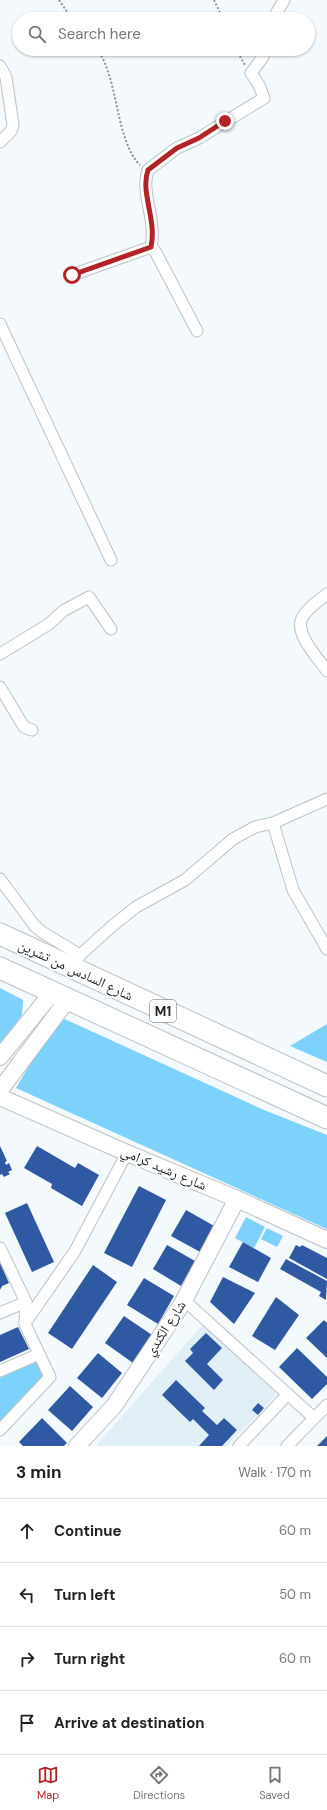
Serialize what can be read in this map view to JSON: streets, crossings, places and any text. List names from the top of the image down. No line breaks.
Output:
{"streets":{"highway":["شارع السادس من تشرين","M1"],"main road":["شارع رشيد كرامي","شارع الكندي"]},"crossings":[["شارع رشيد كرامي","شارع الكندي"]],"page":{"search":"Search here","heading":["3 min","Walk · 170 m"],"list":[["Continue","60 m"],["Turn left","50 m"],["Turn right","60 m"],"Arrive at destination"],"nav":["Map","Directions","Saved"]}}
